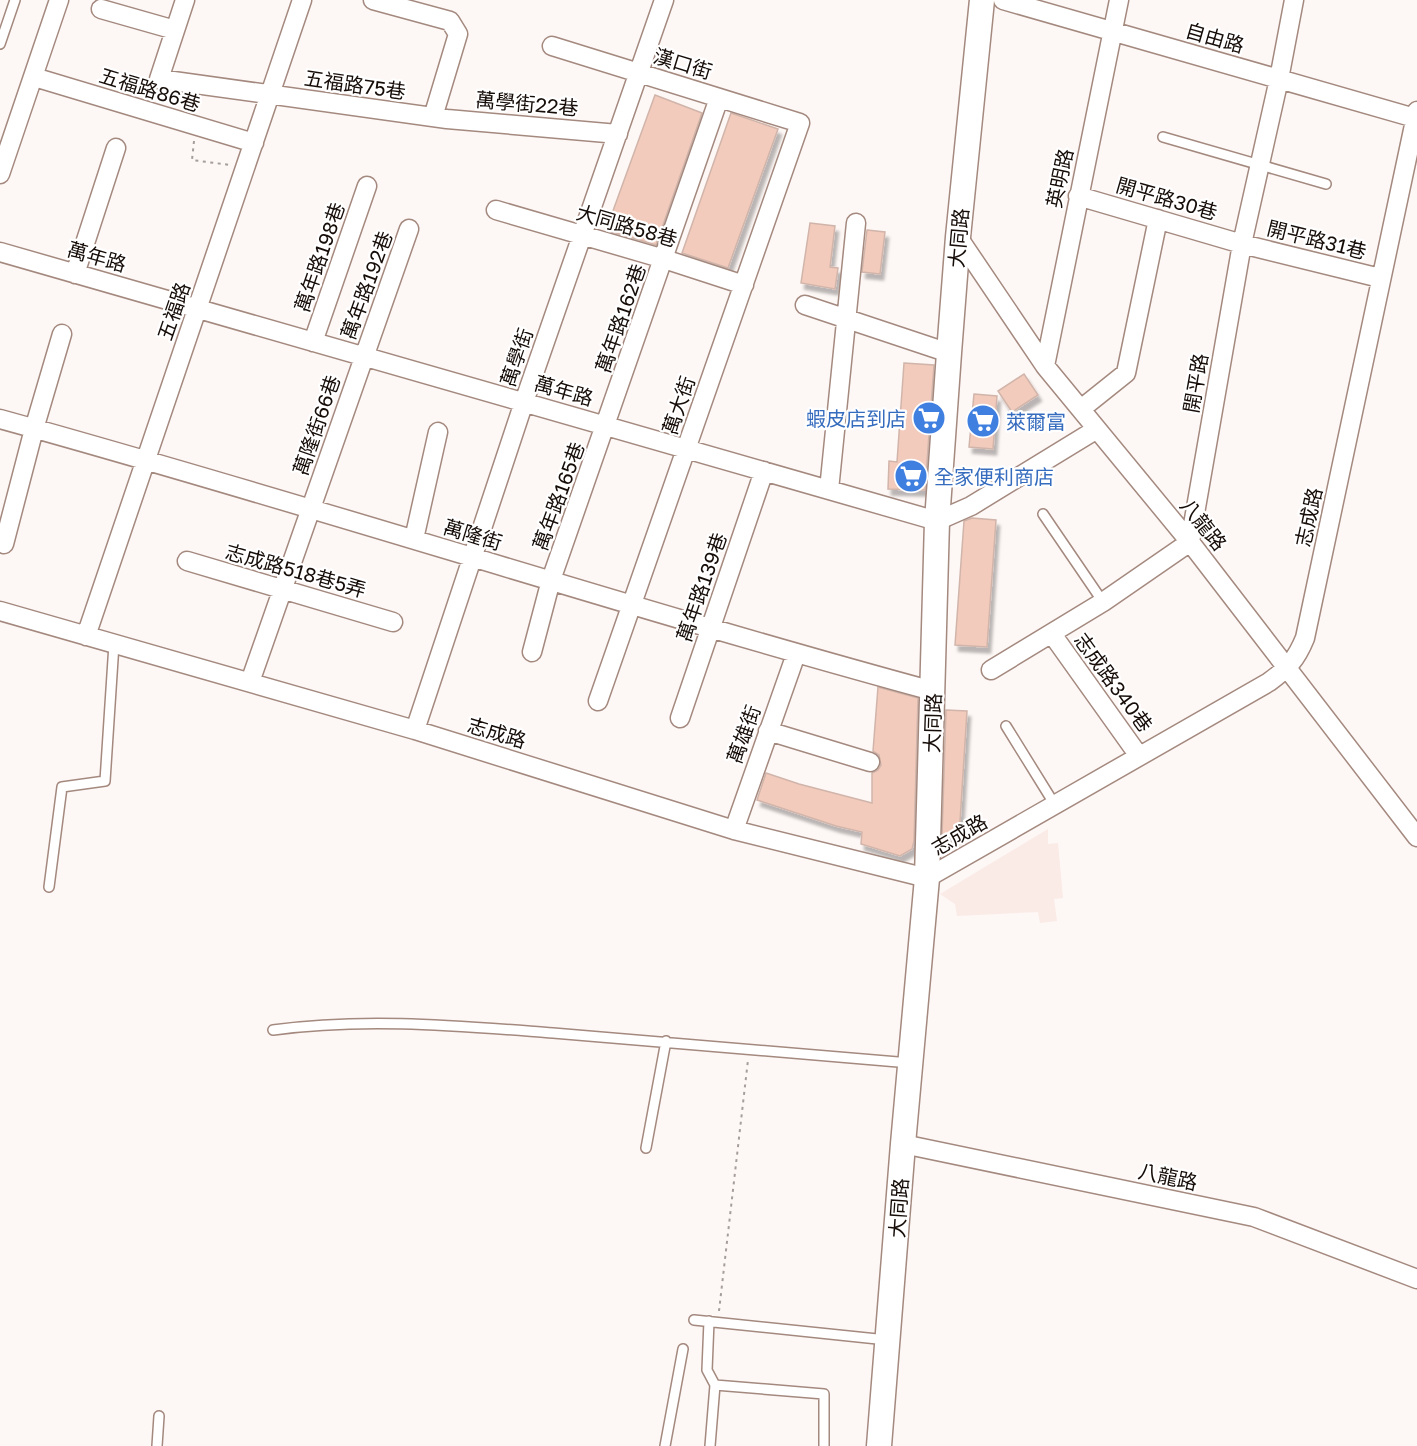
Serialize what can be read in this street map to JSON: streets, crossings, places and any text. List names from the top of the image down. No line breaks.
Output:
{"streets":{"main road":["大同路"],"street":["自由路","漢口街","五福路75巷","五福路86巷","萬學街22巷","英明路","開平路30巷","大同路58巷","開平路31巷","萬年路","萬年路198巷","萬年路192巷","五福路","萬年路162巷","萬學街","開平路","萬大街","萬隆街66巷","萬年路165巷","志成路","八龍路","萬隆街","志成路518巷5弄","萬年路139巷","志成路340巷","萬雄街"]},"crossings":[["自由路","英明路"],["自由路","開平路"],["自由路","志成路"],["漢口街","萬年路162巷"],["漢口街","萬學街"],["漢口街","萬大街"],["五福路75巷","萬學街22巷"],["五福路75巷","五福路"],["五福路86巷","五福路"],["萬學街22巷","萬學街"],["英明路","開平路30巷"],["英明路","八龍路"],["開平路30巷","開平路31巷"],["開平路30巷","開平路"],["大同路58巷","萬年路162巷"],["大同路58巷","萬學街"],["大同路58巷","萬大街"],["大同路","萬年路"],["大同路","志成路"],["大同路","八龍路"],["大同路","萬隆街"],["開平路31巷","開平路"],["開平路31巷","志成路"],["萬年路","萬年路198巷"],["萬年路","萬年路192巷"],["萬年路","五福路"],["萬年路","萬年路162巷"],["萬年路","萬學街"],["萬年路","萬大街"],["萬年路","萬隆街66巷"],["萬年路","萬年路165巷"],["萬年路","萬年路139巷"],["萬年路192巷","萬隆街66巷"],["五福路","志成路"],["五福路","萬隆街"],["萬年路162巷","萬年路165巷"],["萬學街","志成路"],["萬學街","萬隆街"],["開平路","八龍路"],["萬大街","萬隆街"],["萬隆街66巷","志成路"],["萬隆街66巷","萬隆街"],["萬隆街66巷","志成路518巷5弄"],["萬年路165巷","萬隆街"],["志成路","八龍路"],["志成路","志成路340巷"],["志成路","萬雄街"],["萬隆街","萬年路139巷"],["萬隆街","萬雄街"]],"places":{"supermarket":["蝦皮店到店","萊爾富","全家便利商店"]}}
